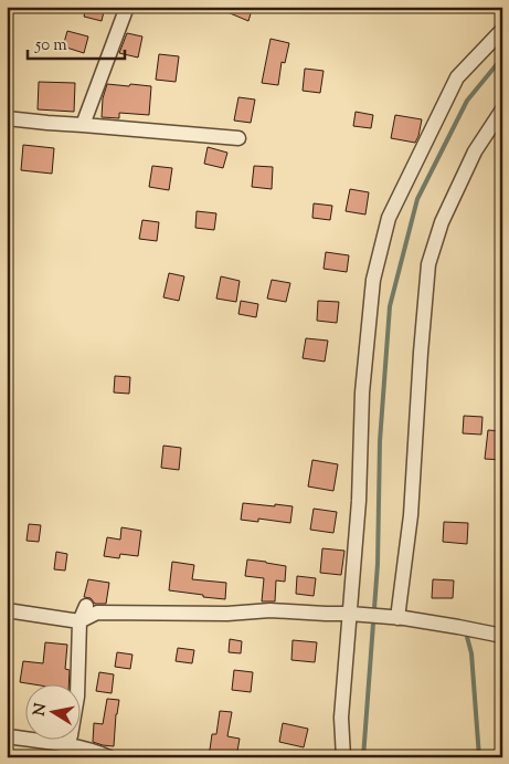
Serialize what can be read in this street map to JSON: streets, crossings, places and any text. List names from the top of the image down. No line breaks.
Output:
{"scale_bar":"50 m","north":"left"}
